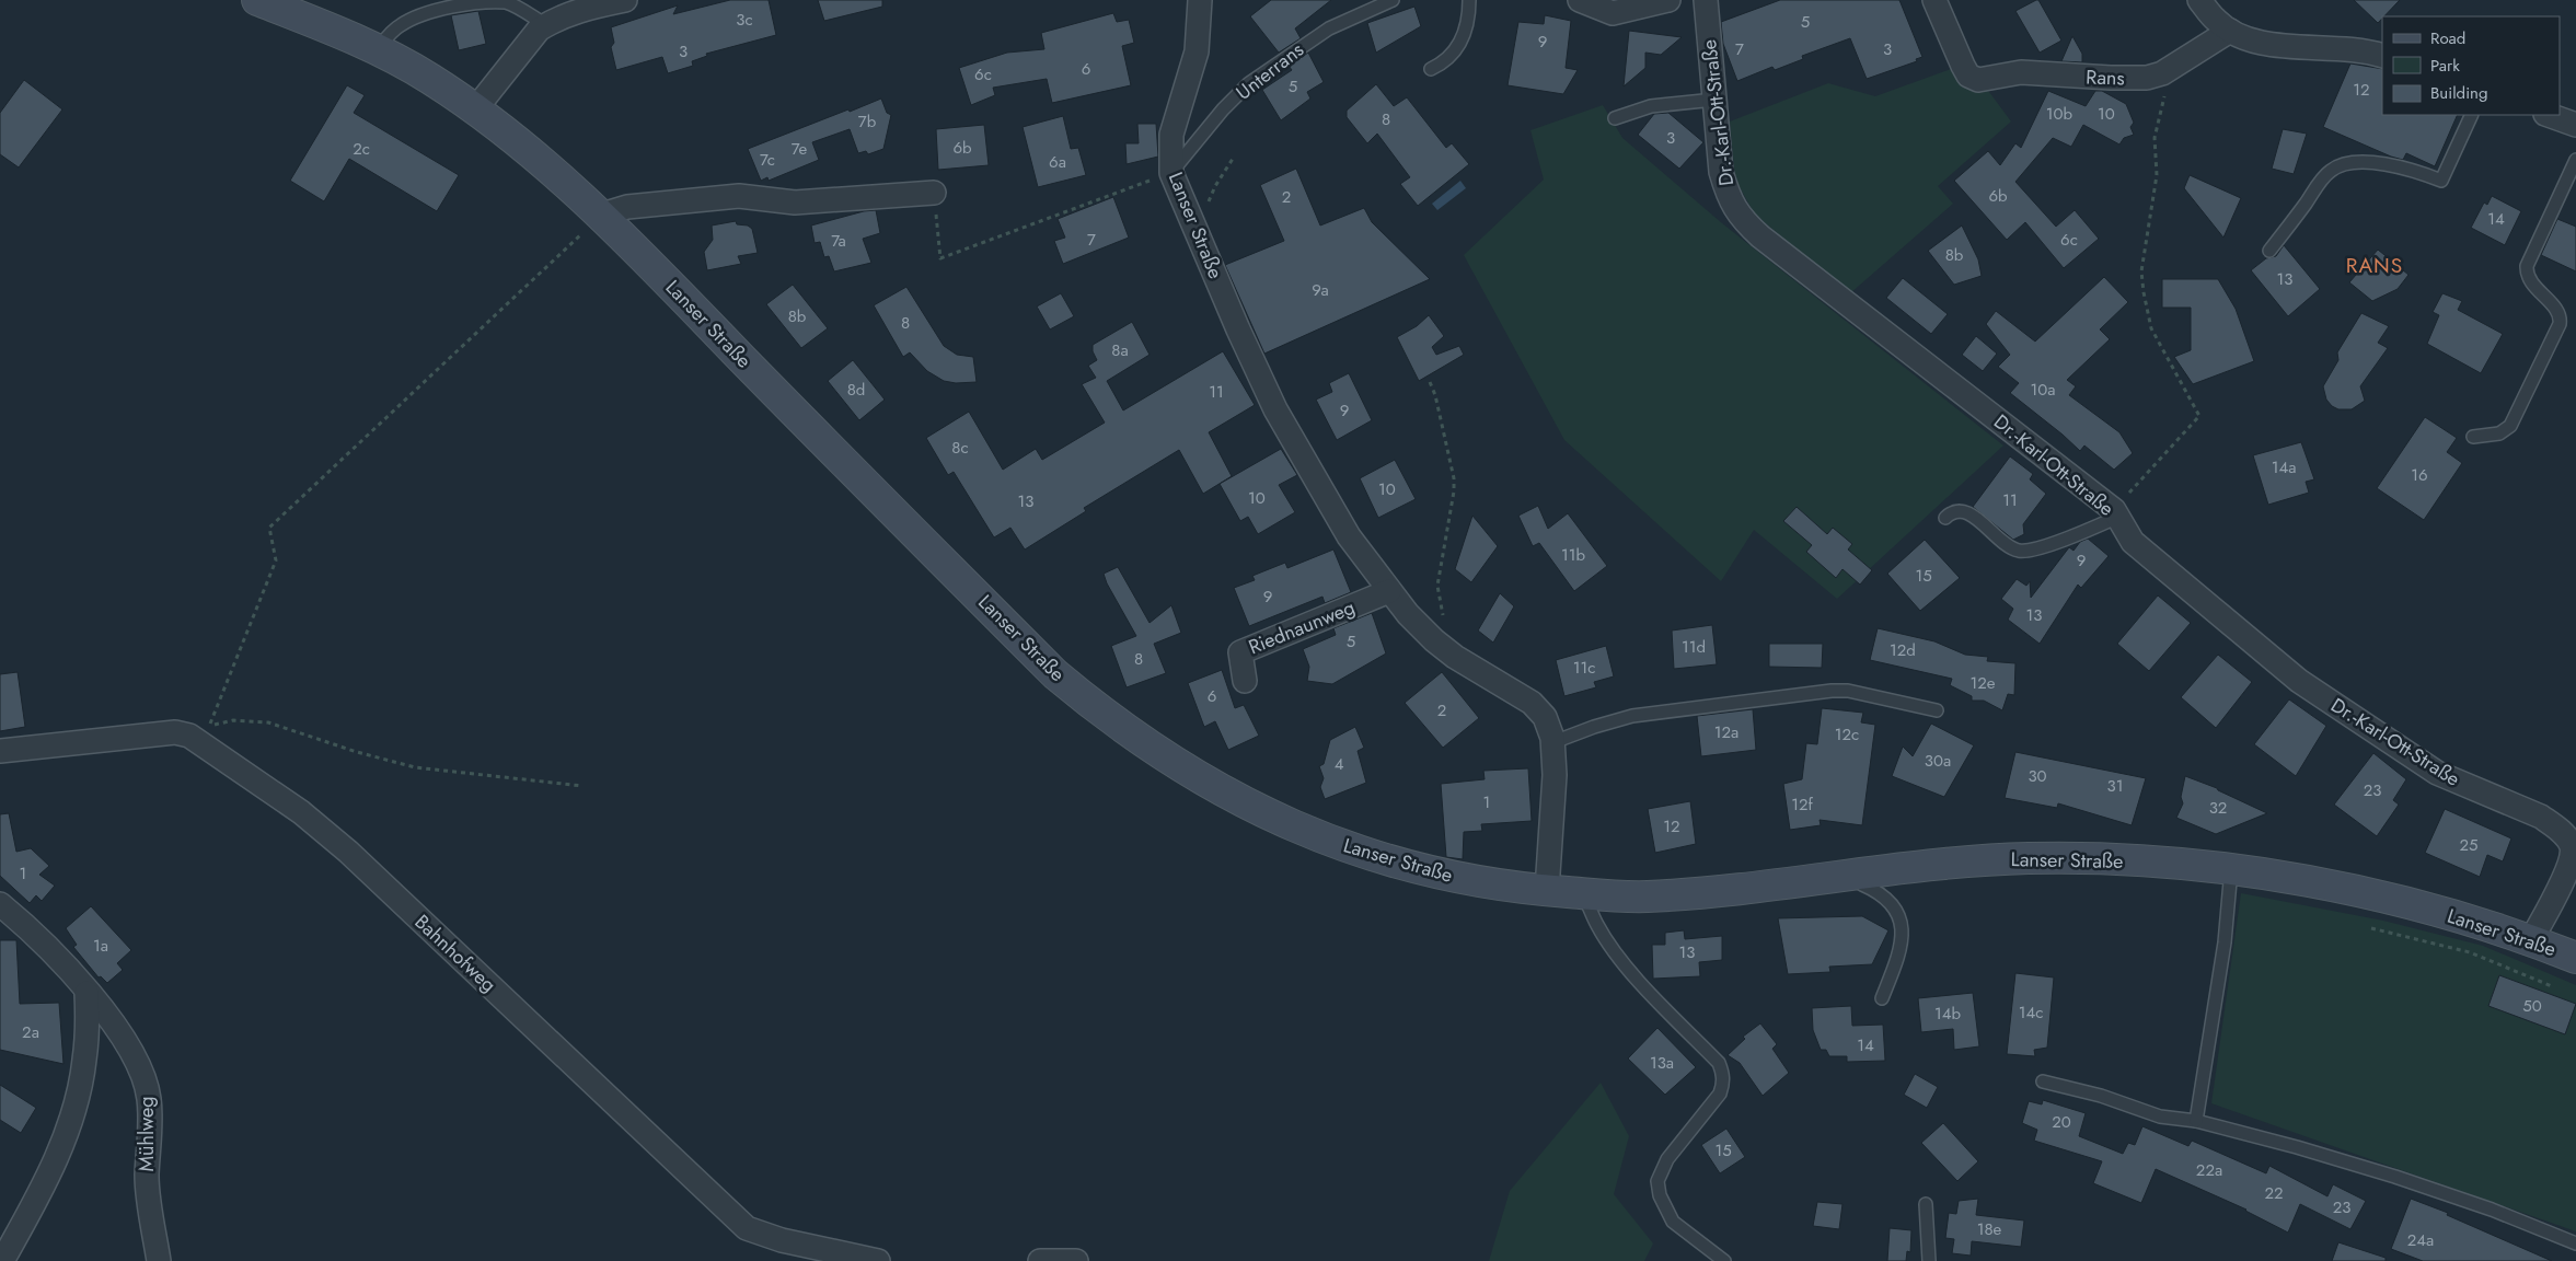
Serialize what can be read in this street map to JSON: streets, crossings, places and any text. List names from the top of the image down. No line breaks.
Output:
{"streets":{"main road":["Lanser Straße"],"street":["Rans","Dr.-Karl-Ott-Straße","Riednaunweg","Bahnhofweg","Mühlweg"],"lane":["Unterrans"]},"crossings":[["Unterrans","Lanser Straße"],["Dr.-Karl-Ott-Straße","Lanser Straße"],["Lanser Straße","Riednaunweg"]],"districts":["RANS"],"house_numbers":["3c","5","9","7","3","3","6","6c","5","12","10b","10","8","7b","3","6b","2c","7e","7c","6a","6b","2","14","7","6c","7a","8b","13","9a","8b","8","8a","8d","10a","11","9","8c","14a","16","10","10","11","13","11b","9","15","9","13","5","11d","12d","8","11c","12e","6","2","12a","12c","30a","4","30","31","23","1","12f","32","12","25","1","1a","13","50","14c","14b","2a","14","13a","20","15","22a","22","23","18e","24a"],"legend":["Road","Park","Building"]}
